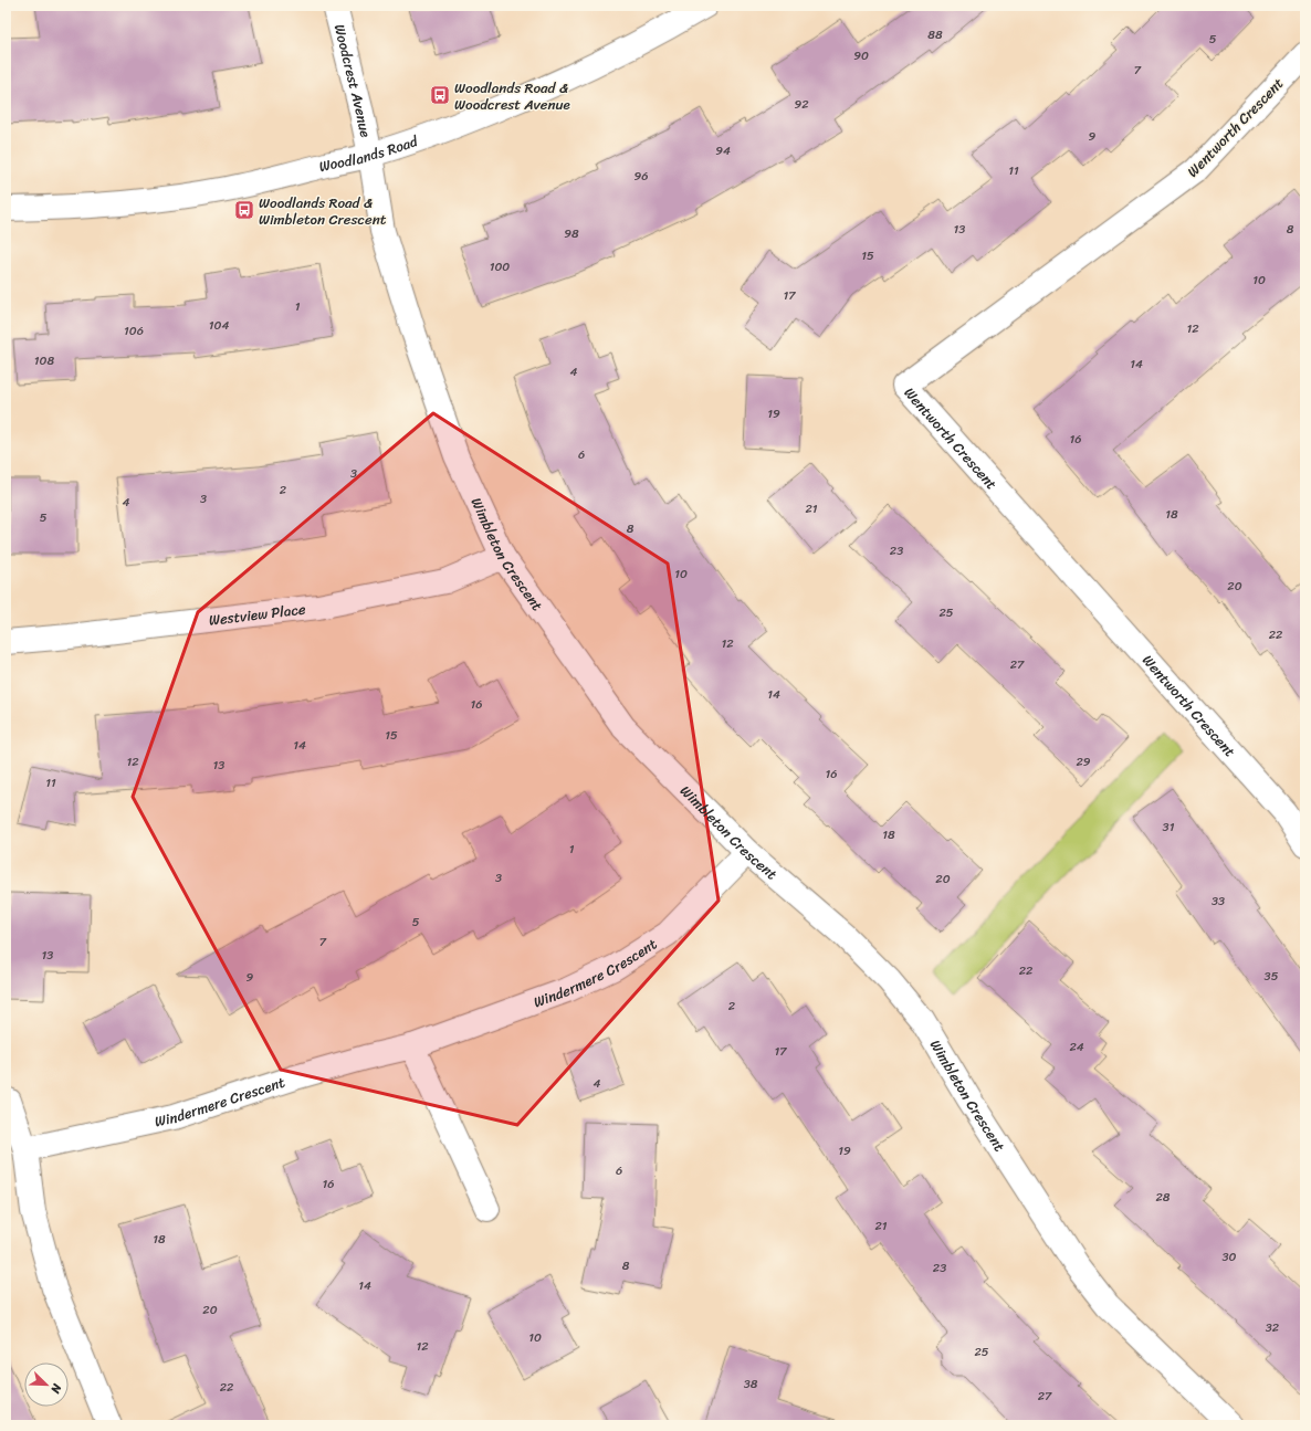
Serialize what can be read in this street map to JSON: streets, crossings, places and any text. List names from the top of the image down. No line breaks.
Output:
{"streets":{"street":["Woodcrest Avenue","Wentworth Crescent","Woodlands Road","Wimbleton Crescent","Westview Place","Windermere Crescent"]},"crossings":[["Woodcrest Avenue","Woodlands Road"],["Woodcrest Avenue","Wimbleton Crescent"],["Woodlands Road","Wimbleton Crescent"],["Wimbleton Crescent","Westview Place"],["Wimbleton Crescent","Windermere Crescent"]],"places":{"bus stop":["Woodlands Road & Woodcrest Avenue","Woodlands Road & Wimbleton Crescent"]},"house_numbers":["88","5","90","7","92","9","94","11","96","13","8","98","15","100","10","17","1","104","12","106","108","14","4","19","16","6","3","2","3","4","21","18","5","8","23","10","20","25","22","12","27","14","16","15","14","12","29","13","16","11","31","18","1","3","20","33","5","7","13","22","35","9","2","24","17","4","19","6","16","28","21","18","30","8","23","14","20","32","10","12","25","38","22","27"],"north":"bottom right"}
